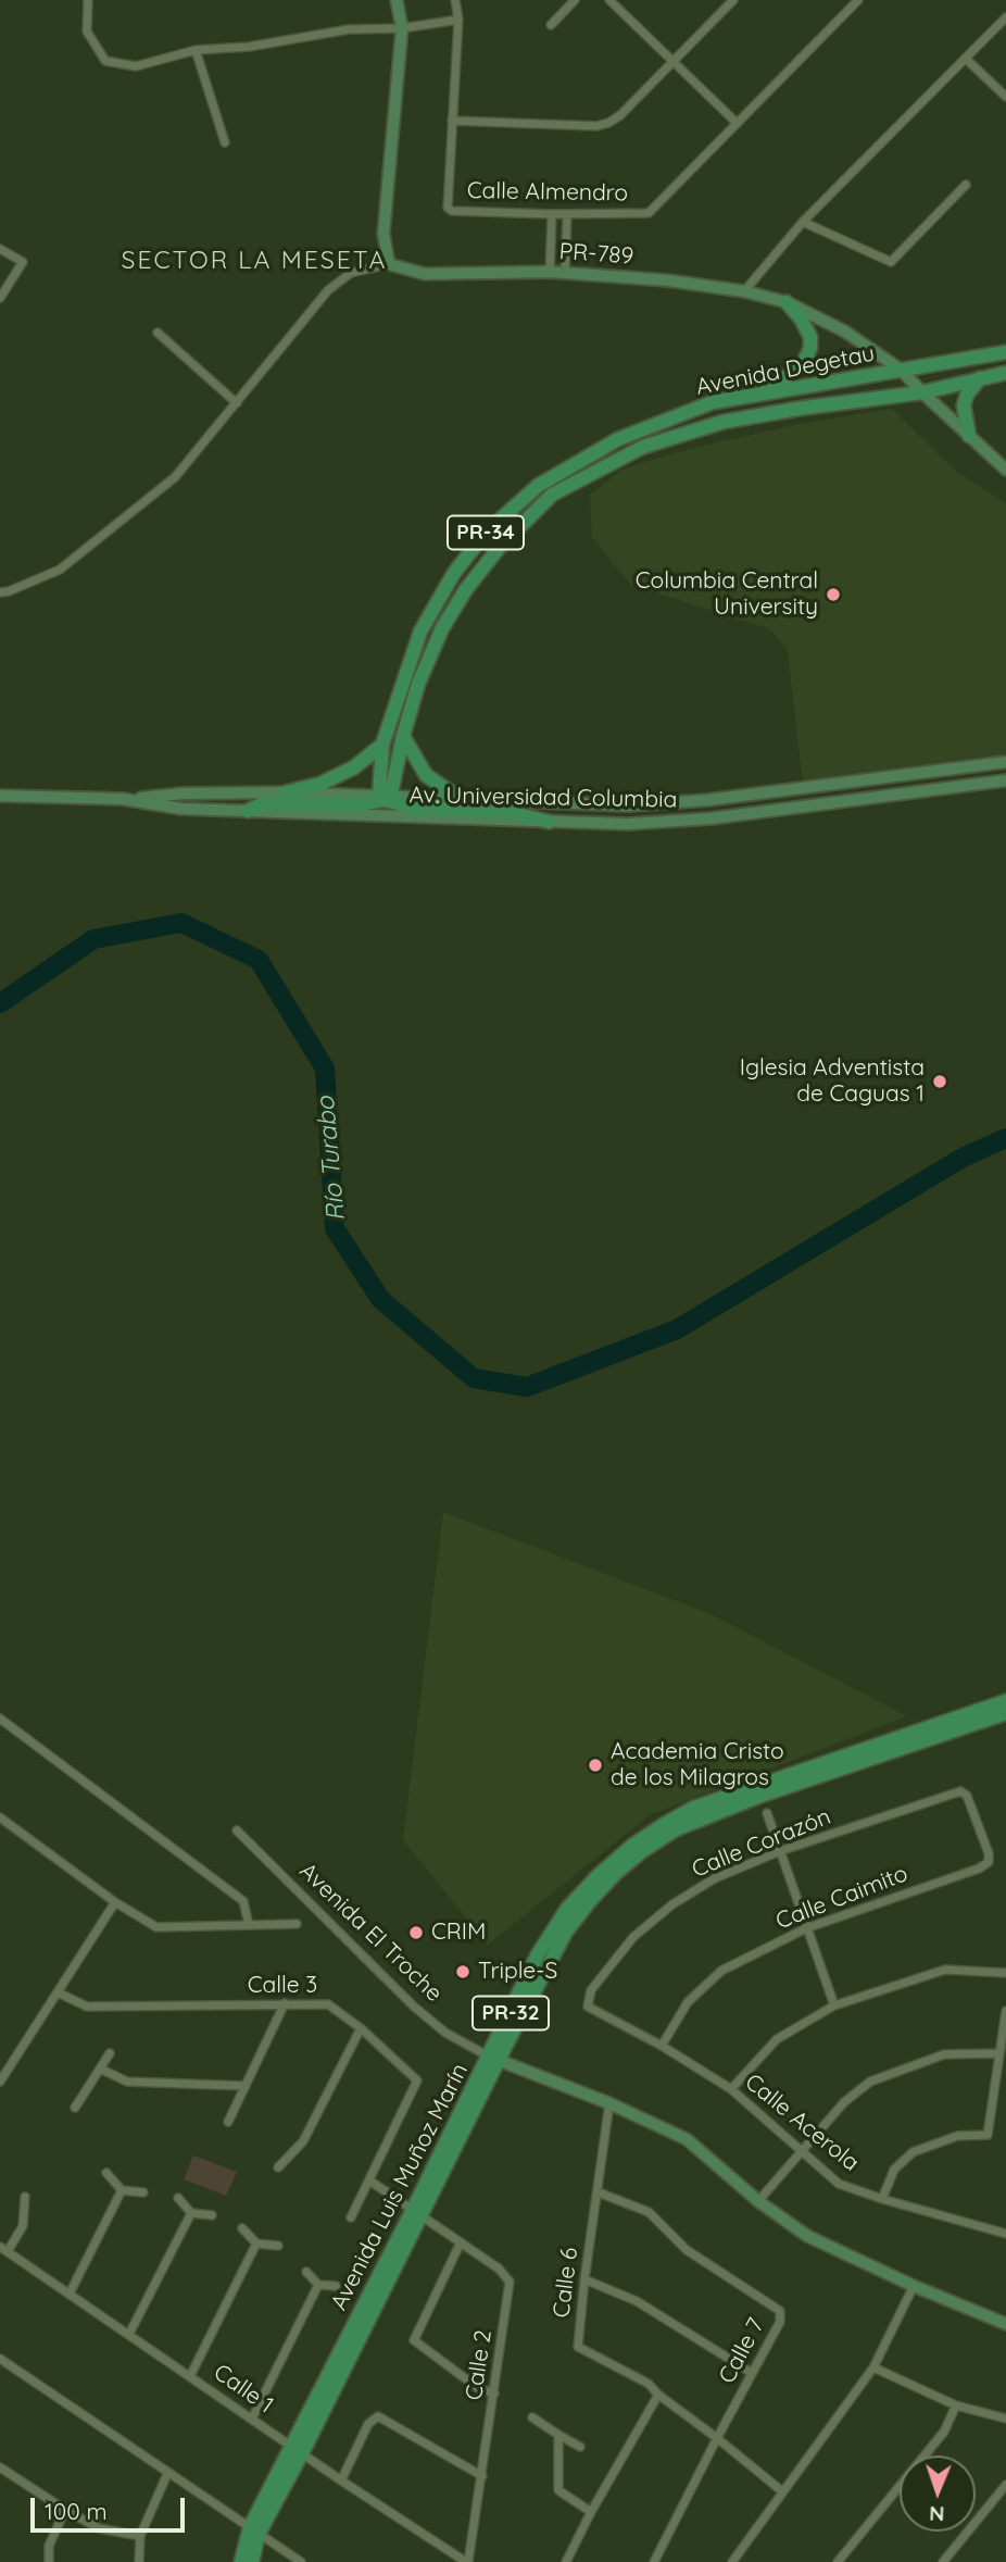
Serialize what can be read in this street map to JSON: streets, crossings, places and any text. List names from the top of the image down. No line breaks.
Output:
{"streets":{"main road":["PR-789","Avenida Degetau","PR-34","Av. Universidad Columbia","Avenida El Troche","PR-32","Avenida Luis Muñoz Marín"],"street":["Calle Almendro","Calle Corazón","Calle Caimito","Calle 3","Calle Acerola","Calle 6","Calle 7","Calle 2","Calle 1"]},"crossings":[["PR-789","Avenida Degetau"],["Avenida Degetau","Av. Universidad Columbia"],["Calle Corazón","Calle Caimito"],["Calle Corazón","Calle Acerola"],["Calle Caimito","Calle Acerola"],["Avenida El Troche","Avenida Luis Muñoz Marín"],["Avenida El Troche","Calle 6"],["Calle 3","Calle 2"],["Avenida Luis Muñoz Marín","Calle 2"],["Avenida Luis Muñoz Marín","Calle 1"],["Calle 6","Calle 7"],["Calle 2","Calle 1"]],"districts":["SECTOR LA MESETA"],"water":["Río Turabo"],"places":["Columbia Central University","Iglesia Adventista de Caguas 1","Academia Cristo de los Milagros","CRIM","Triple-S"],"scale_bar":"100 m","north":"bottom"}
